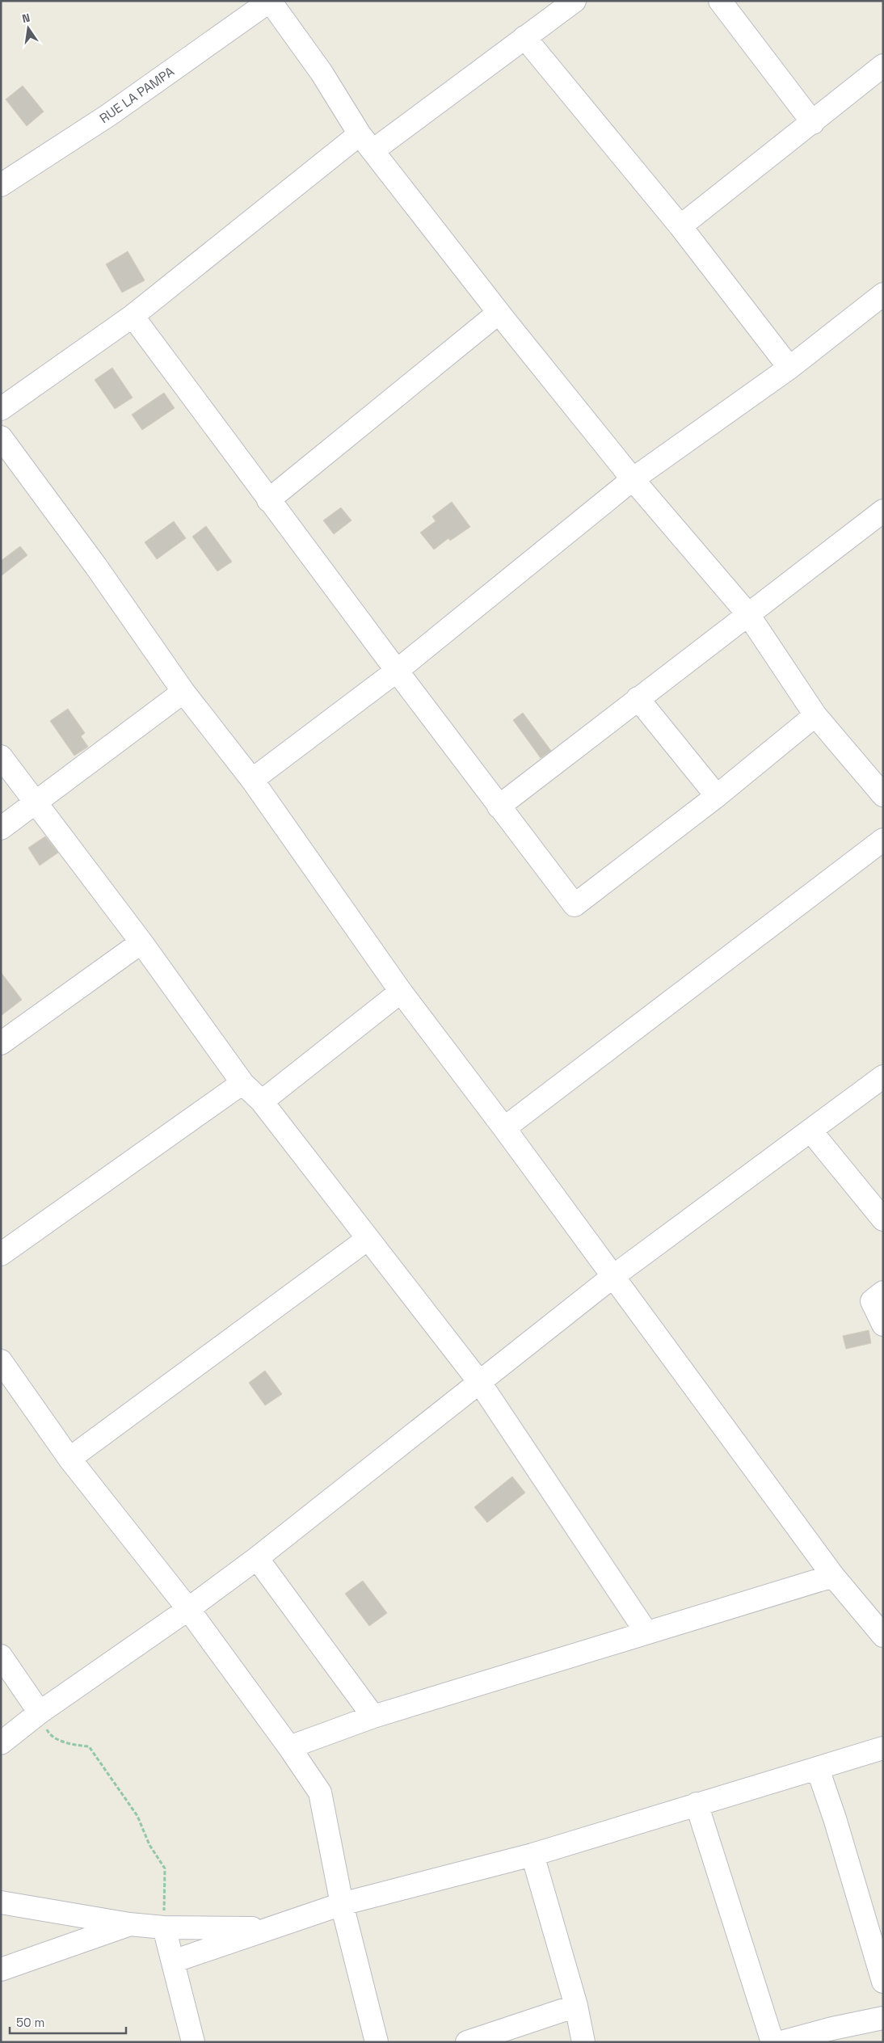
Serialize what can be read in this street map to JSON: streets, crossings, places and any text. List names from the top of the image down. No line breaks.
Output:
{"streets":{"street":["RUE LA PAMPA"]},"scale_bar":"50 m","north":"top"}
